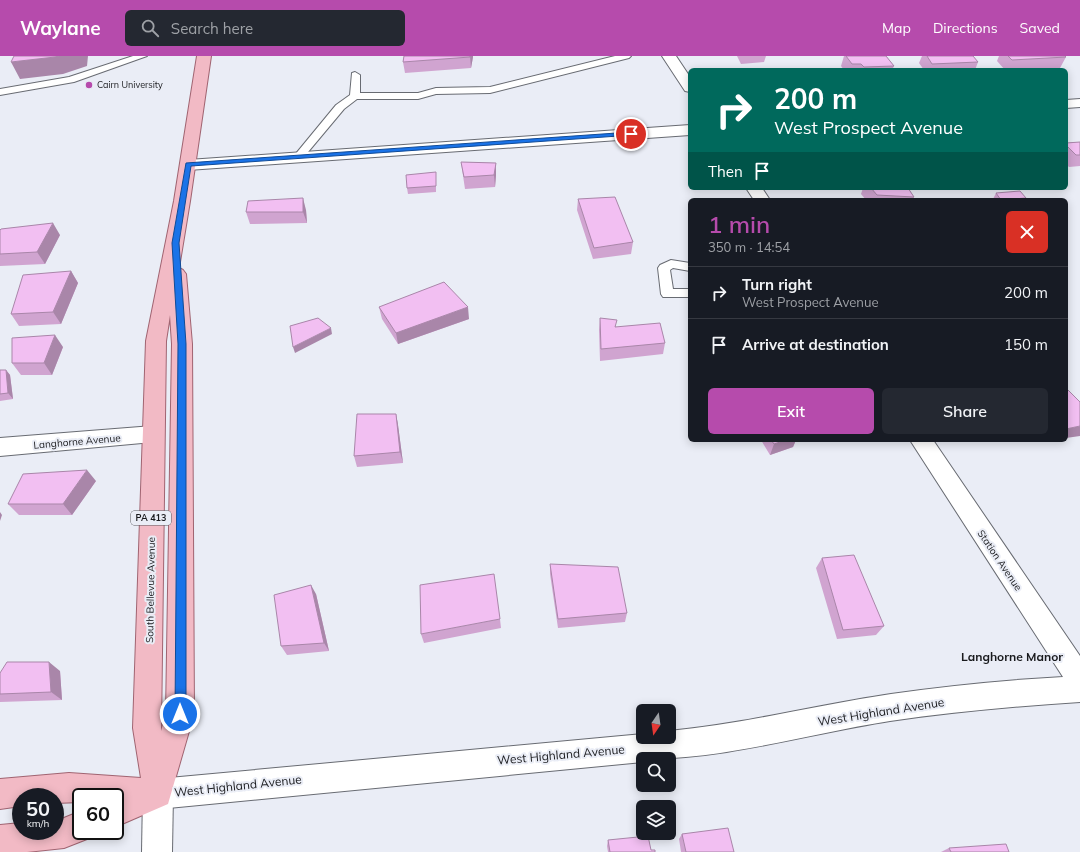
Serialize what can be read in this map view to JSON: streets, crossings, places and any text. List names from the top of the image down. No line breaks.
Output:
{"streets":{"main road":["PA 413","South Bellevue Avenue"],"street":["Langhorne Avenue","Station Avenue","West Highland Avenue"]},"crossings":[["Langhorne Avenue","South Bellevue Avenue"],["South Bellevue Avenue","West Highland Avenue"]],"districts":["Langhorne Manor"],"places":["Cairn University"],"north":"bottom","page":{"header":"Waylane","search":"Search here","nav":["Map","Directions","Saved"],"turn":["200 m","West Prospect Avenue"],"then":"Then","heading":["1 min","350 m · 14:54"],"list":[{"name":"Turn right","note":"West Prospect Avenue","value":"200 m"},{"name":"Arrive at destination","value":"150 m"}],"buttons":["Exit","Share"],"speed":"50 km/h","limit":"60"}}
